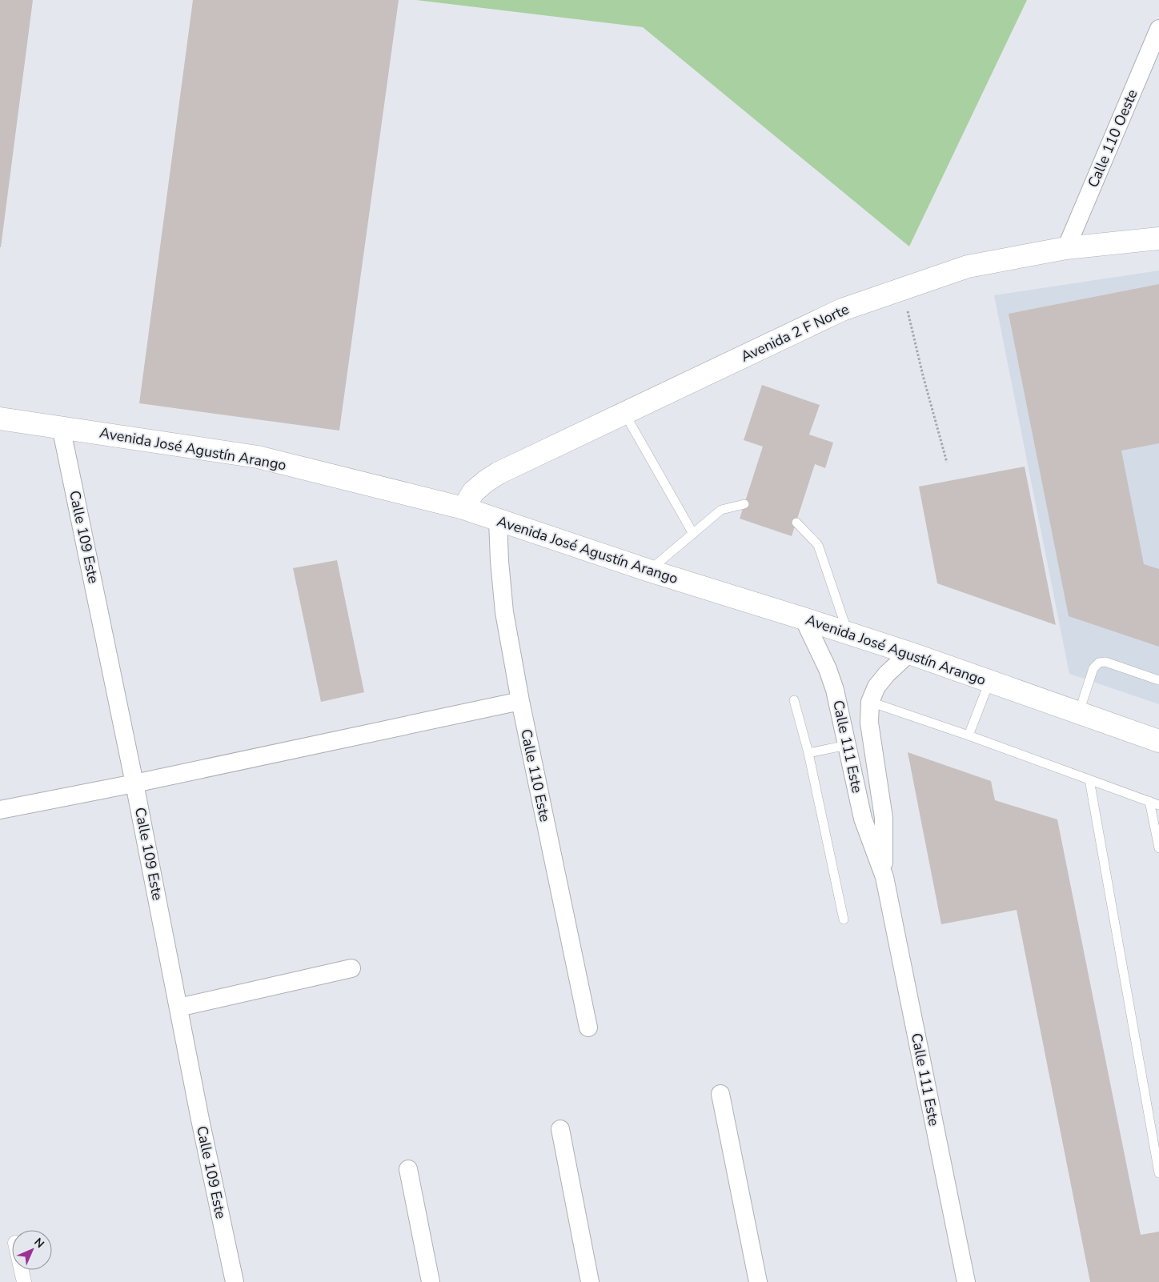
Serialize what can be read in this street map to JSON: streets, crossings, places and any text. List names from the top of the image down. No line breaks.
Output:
{"streets":{"main road":["Avenida 2 F Norte","Avenida José Agustín Arango"],"street":["Calle 110 Oeste","Calle 109 Este","Calle 111 Este","Calle 110 Este"]},"crossings":[["Calle 110 Oeste","Avenida 2 F Norte"],["Avenida 2 F Norte","Avenida José Agustín Arango"],["Avenida José Agustín Arango","Calle 109 Este"],["Avenida José Agustín Arango","Calle 111 Este"],["Avenida José Agustín Arango","Calle 110 Este"]],"north":"top right"}
